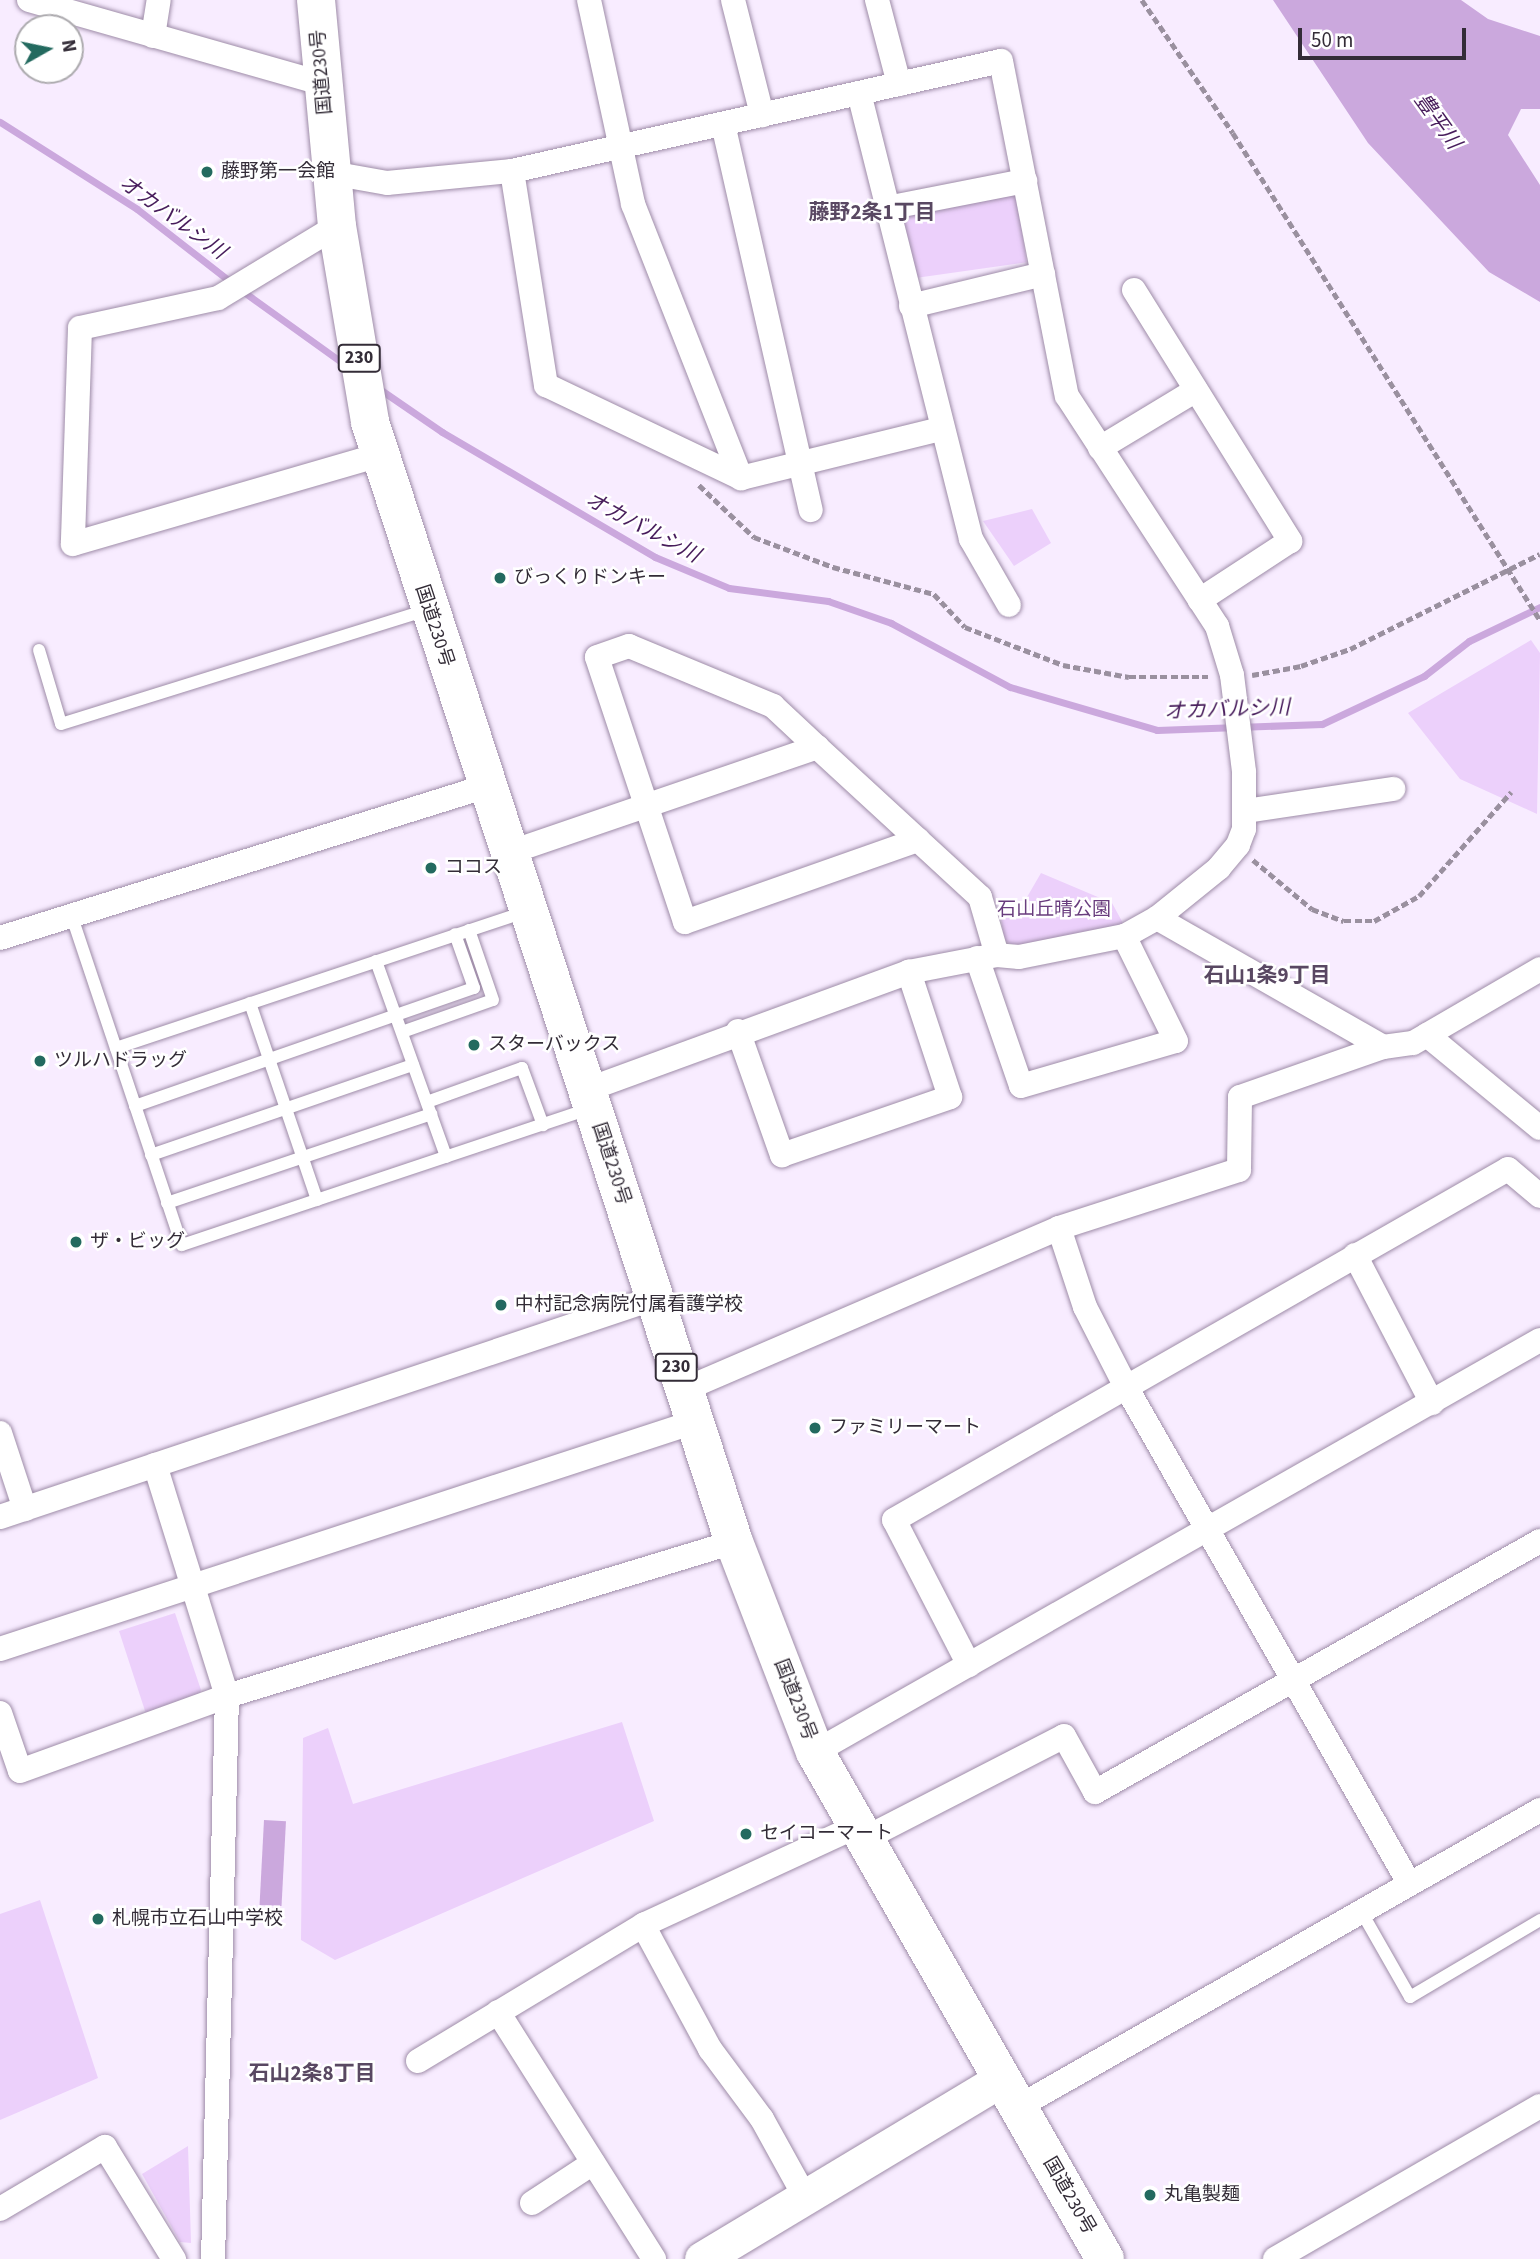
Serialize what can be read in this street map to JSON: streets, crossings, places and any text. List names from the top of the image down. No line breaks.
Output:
{"streets":{"highway":["国道230号","230"]},"districts":["藤野2条1丁目","石山1条9丁目","石山2条8丁目"],"water":["豊平川","オカバルシ川"],"parks":["石山丘晴公園"],"places":["藤野第一会館","びっくりドンキー","ココス","スターバックス","ツルハドラッグ","ザ・ビッグ","中村記念病院付属看護学校","ファミリーマート","セイコーマート","札幌市立石山中学校","丸亀製麺"],"scale_bar":"50 m","north":"right"}
